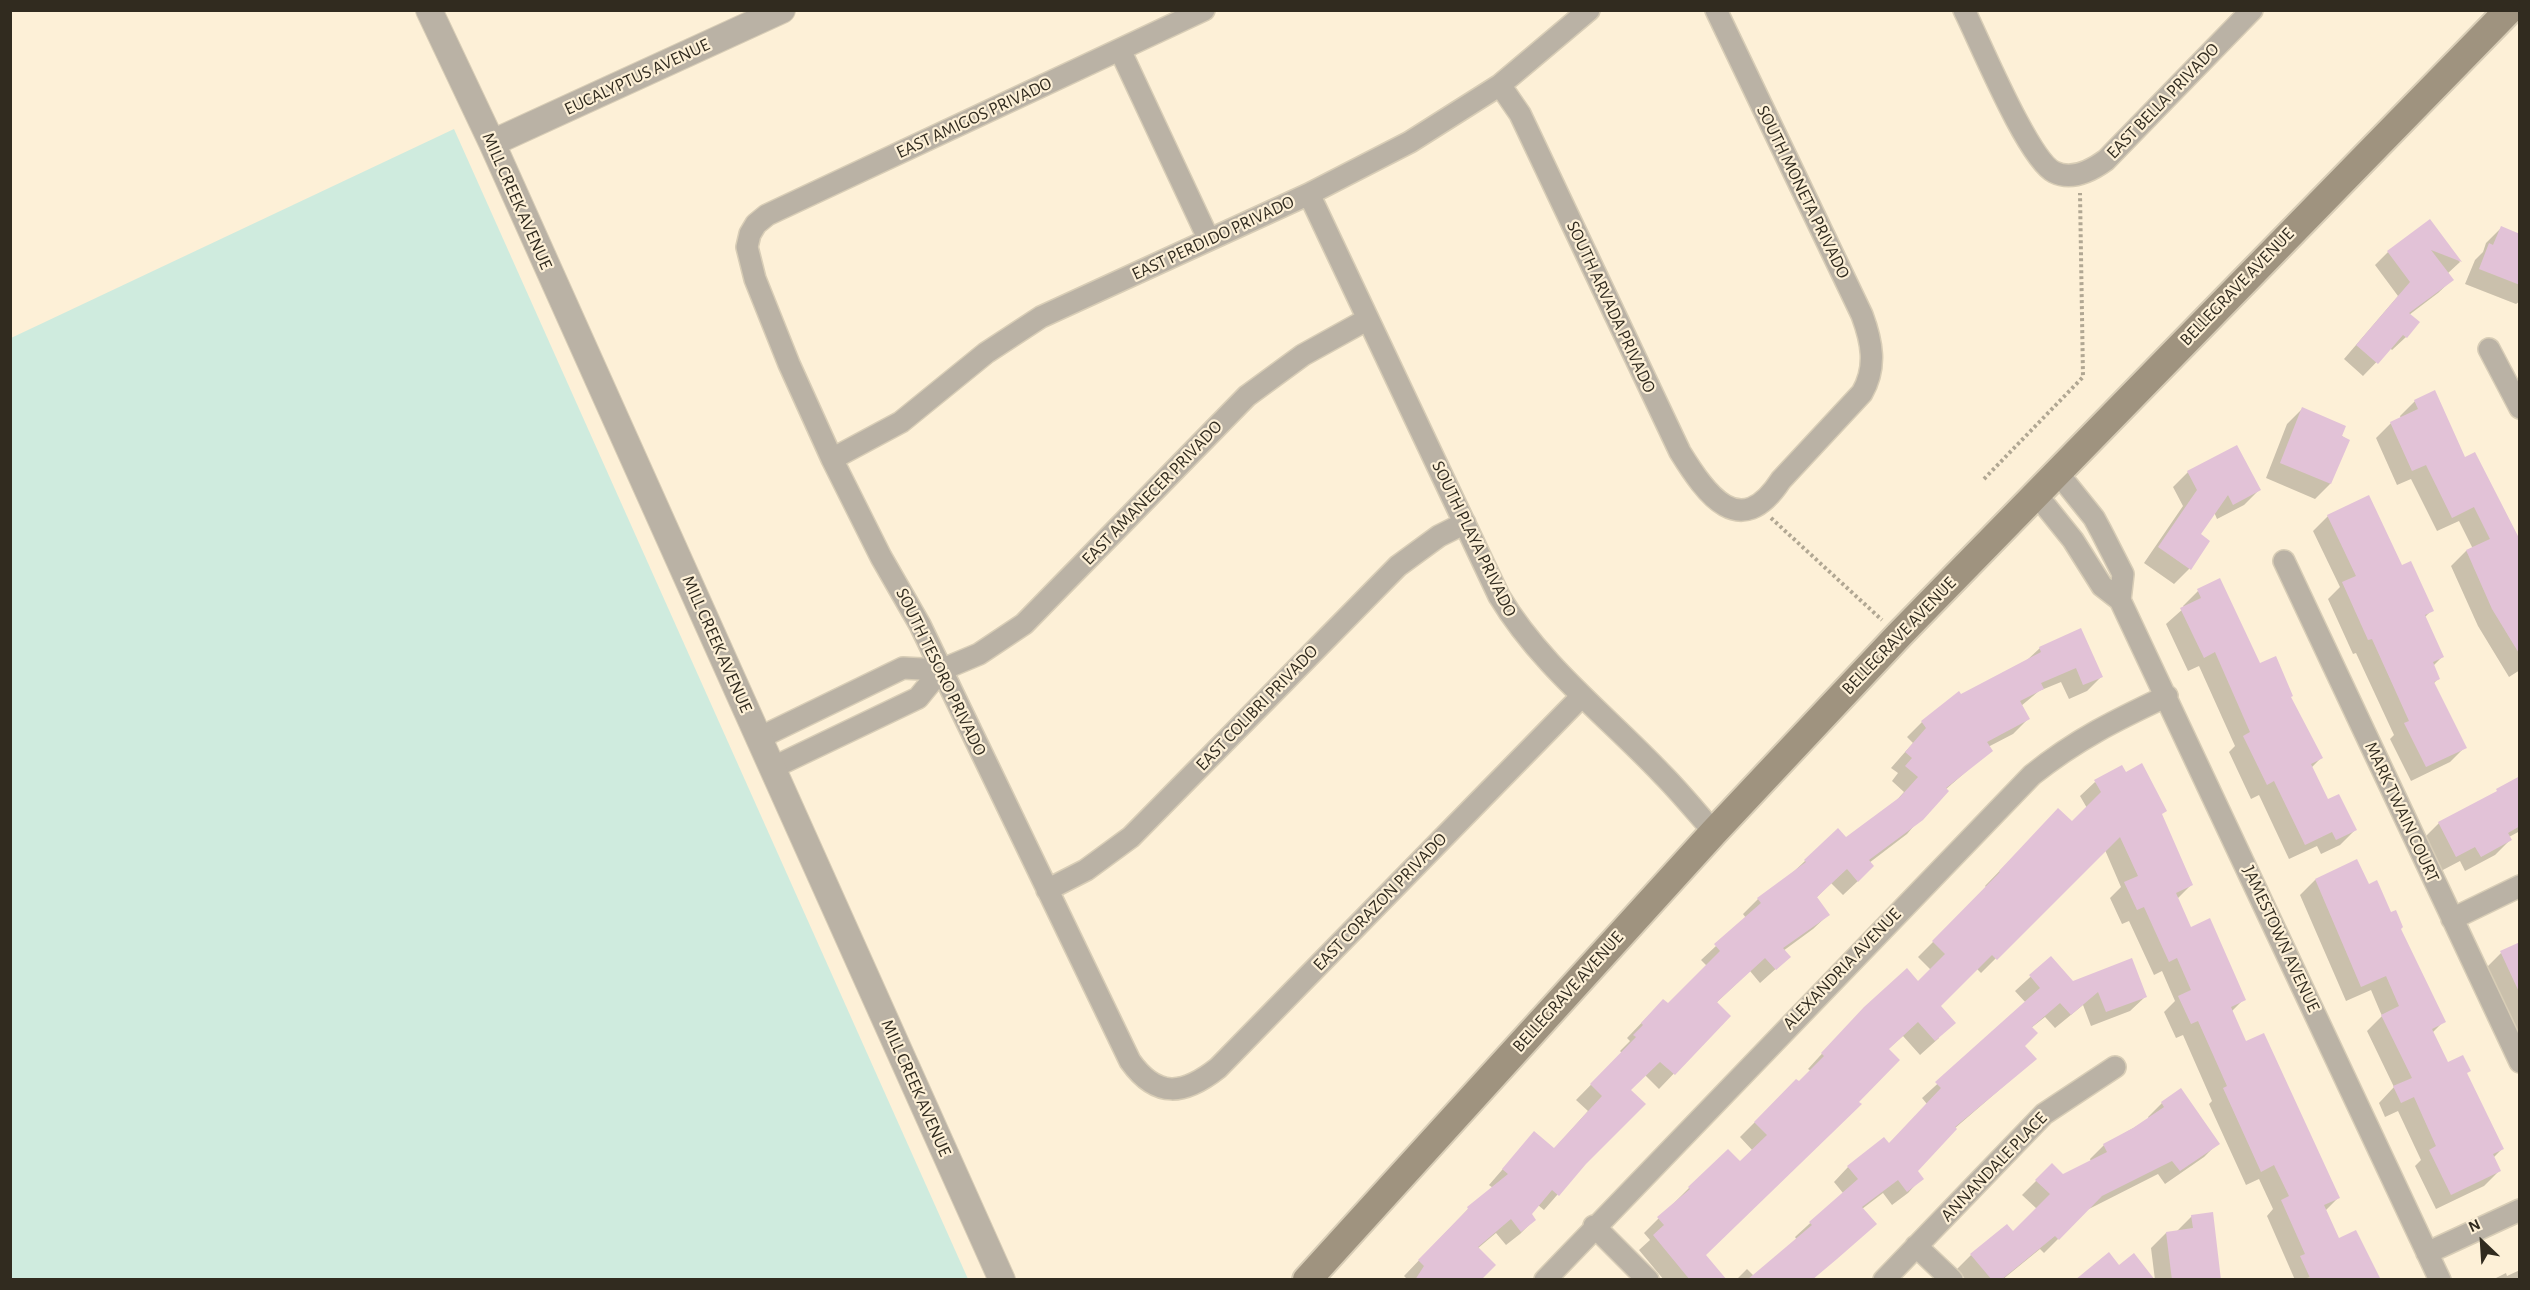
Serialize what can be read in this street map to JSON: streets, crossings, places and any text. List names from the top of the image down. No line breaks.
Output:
{"streets":{"main road":["BELLEGRAVE AVENUE"],"street":["EUCALYPTUS AVENUE","EAST BELLA PRIVADO","EAST AMIGOS PRIVADO","SOUTH MONETA PRIVADO","MILL CREEK AVENUE","EAST PERDIDO PRIVADO","SOUTH ARVADA PRIVADO","EAST AMANECER PRIVADO","SOUTH PLAYA PRIVADO","SOUTH TESORO PRIVADO","EAST COLIBRI PRIVADO","MARK TWAIN COURT","EAST CORAZON PRIVADO","JAMESTOWN AVENUE","ALEXANDRIA AVENUE","ANNANDALE PLACE"]},"crossings":[["EUCALYPTUS AVENUE","MILL CREEK AVENUE"],["EAST AMIGOS PRIVADO","SOUTH TESORO PRIVADO"],["SOUTH MONETA PRIVADO","SOUTH ARVADA PRIVADO"],["MILL CREEK AVENUE","EAST AMANECER PRIVADO"],["EAST PERDIDO PRIVADO","SOUTH ARVADA PRIVADO"],["EAST PERDIDO PRIVADO","SOUTH PLAYA PRIVADO"],["EAST PERDIDO PRIVADO","SOUTH TESORO PRIVADO"],["BELLEGRAVE AVENUE","SOUTH PLAYA PRIVADO"],["BELLEGRAVE AVENUE","JAMESTOWN AVENUE"],["EAST AMANECER PRIVADO","SOUTH PLAYA PRIVADO"],["EAST AMANECER PRIVADO","SOUTH TESORO PRIVADO"],["SOUTH PLAYA PRIVADO","EAST COLIBRI PRIVADO"],["SOUTH PLAYA PRIVADO","EAST CORAZON PRIVADO"],["SOUTH TESORO PRIVADO","EAST COLIBRI PRIVADO"],["SOUTH TESORO PRIVADO","EAST CORAZON PRIVADO"],["JAMESTOWN AVENUE","ALEXANDRIA AVENUE"]],"north":"top left"}
